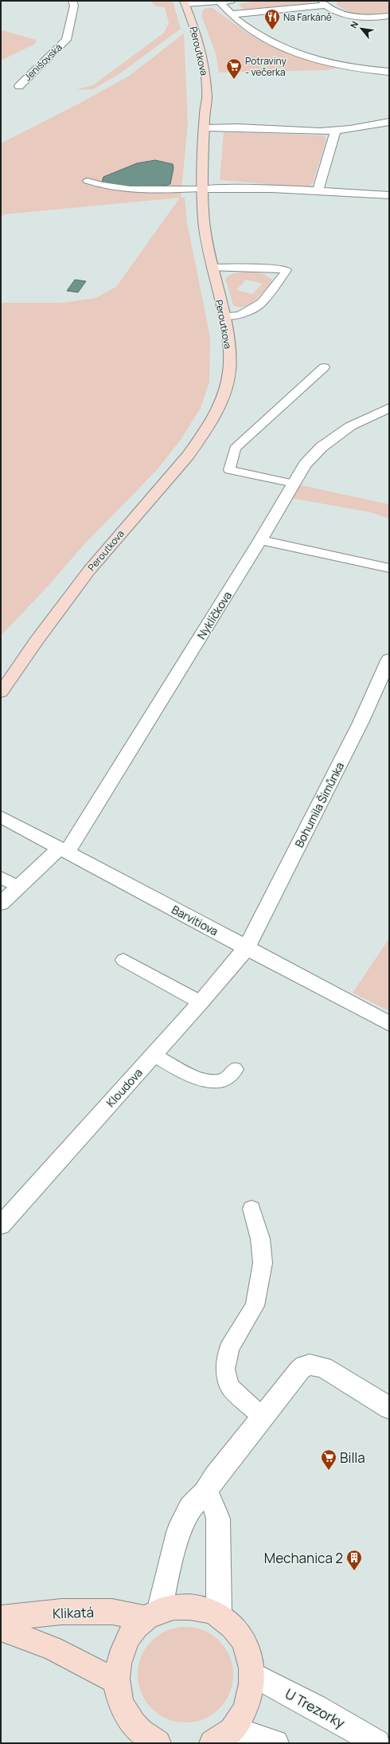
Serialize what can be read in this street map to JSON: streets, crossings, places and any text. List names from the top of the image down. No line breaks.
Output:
{"streets":{"street":["Peroutkova","Jenišovská","Nyklíčkova","Bohumila Šimůnka","Barvitiova","Kloudova","Klikatá","U Trezorky"]},"crossings":[["Nyklíčkova","Barvitiova"],["Bohumila Šimůnka","Barvitiova"],["Bohumila Šimůnka","Kloudova"],["Barvitiova","Kloudova"],["Klikatá","U Trezorky"]],"places":{"restaurant":["Na Farkáně"],"supermarket":["Potraviny - večerka","Billa"],"building":["Mechanica 2"]},"north":"top left"}
